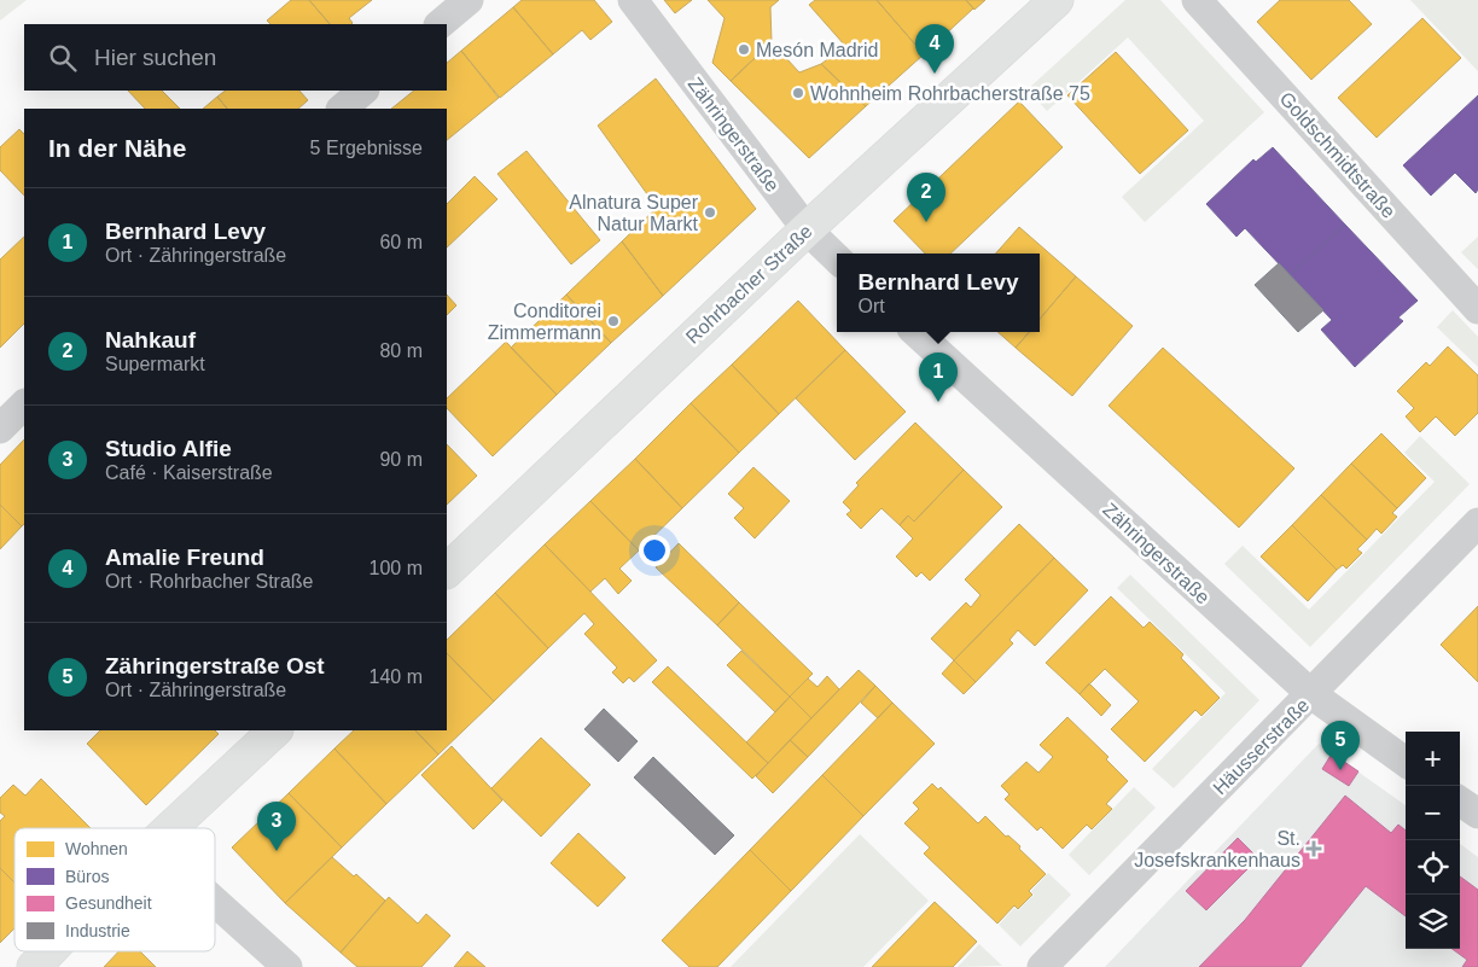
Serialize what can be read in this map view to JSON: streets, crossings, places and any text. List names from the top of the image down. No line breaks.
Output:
{"streets":{"main road":["Rohrbacher Straße"],"street":["Zähringerstraße","Goldschmidtstraße","Häusserstraße"]},"crossings":[["Zähringerstraße","Rohrbacher Straße"],["Zähringerstraße","Häusserstraße"]],"places":{"other":["Mesón Madrid","Wohnheim Rohrbacherstraße 75","Alnatura Super Natur Markt","Conditorei Zimmermann"],"health":["St. Josefskrankenhaus"]},"legend":["Wohnen","Büros","Gesundheit","Industrie"],"page":{"pins":["4","2","1","5","3"],"search":"Hier suchen","heading":["In der Nähe","5 Ergebnisse"],"list":[{"mark":"1","name":"Bernhard Levy","note":"Ort · Zähringerstraße","value":"60 m"},{"mark":"2","name":"Nahkauf","note":"Supermarkt","value":"80 m"},{"mark":"3","name":"Studio Alfie","note":"Café · Kaiserstraße","value":"90 m"},{"mark":"4","name":"Amalie Freund","note":"Ort · Rohrbacher Straße","value":"100 m"},{"mark":"5","name":"Zähringerstraße Ost","note":"Ort · Zähringerstraße","value":"140 m"}],"popup":["Bernhard Levy","Ort"],"map_buttons":["+","−"]}}
